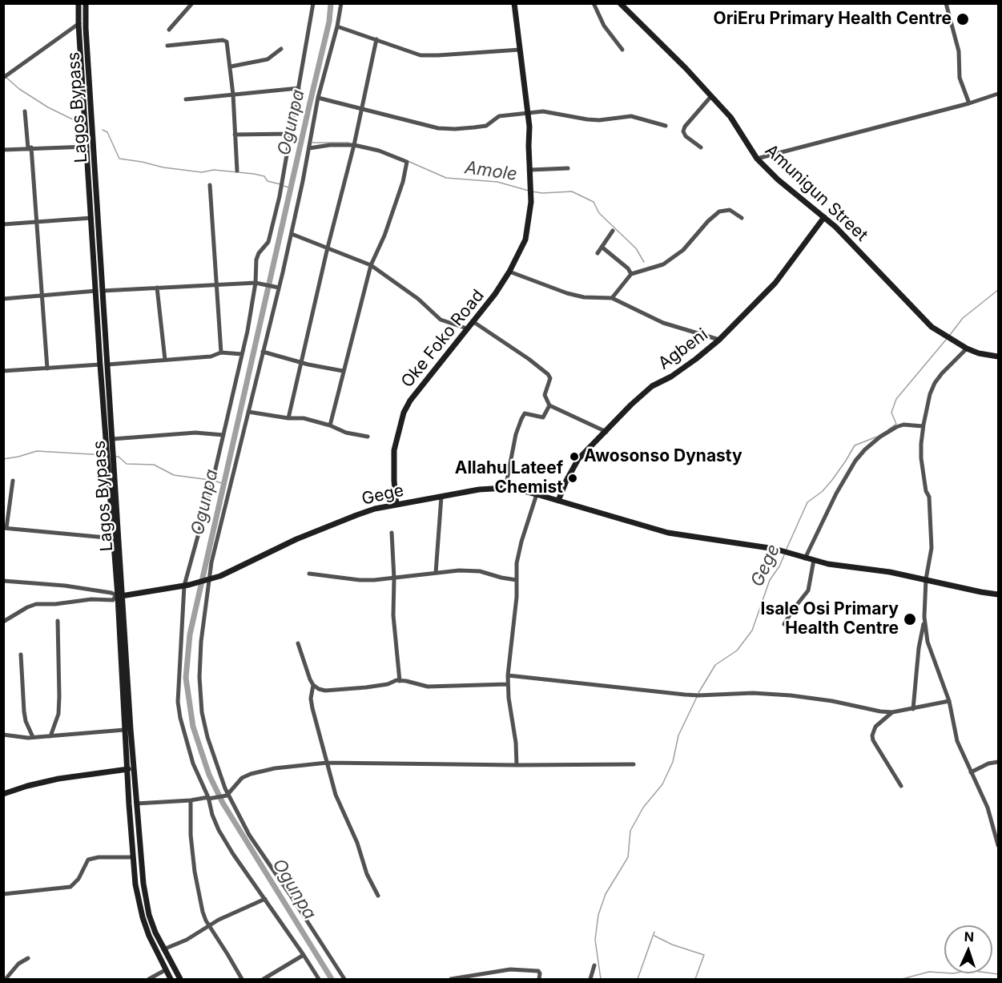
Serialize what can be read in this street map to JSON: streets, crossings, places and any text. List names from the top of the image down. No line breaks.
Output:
{"streets":{"main road":["Lagos Bypass","Amunigun Street","Oke Foko Road","Agbeni","Gege"]},"crossings":[["Lagos Bypass","Gege"],["Amunigun Street","Agbeni"],["Oke Foko Road","Gege"],["Agbeni","Gege"]],"water":["Ogunpa","Amole","Gege"],"places":["OriEru Primary Health Centre","Awosonso Dynasty","Allahu Lateef Chemist","Isale Osi Primary Health Centre"],"north":"top"}
